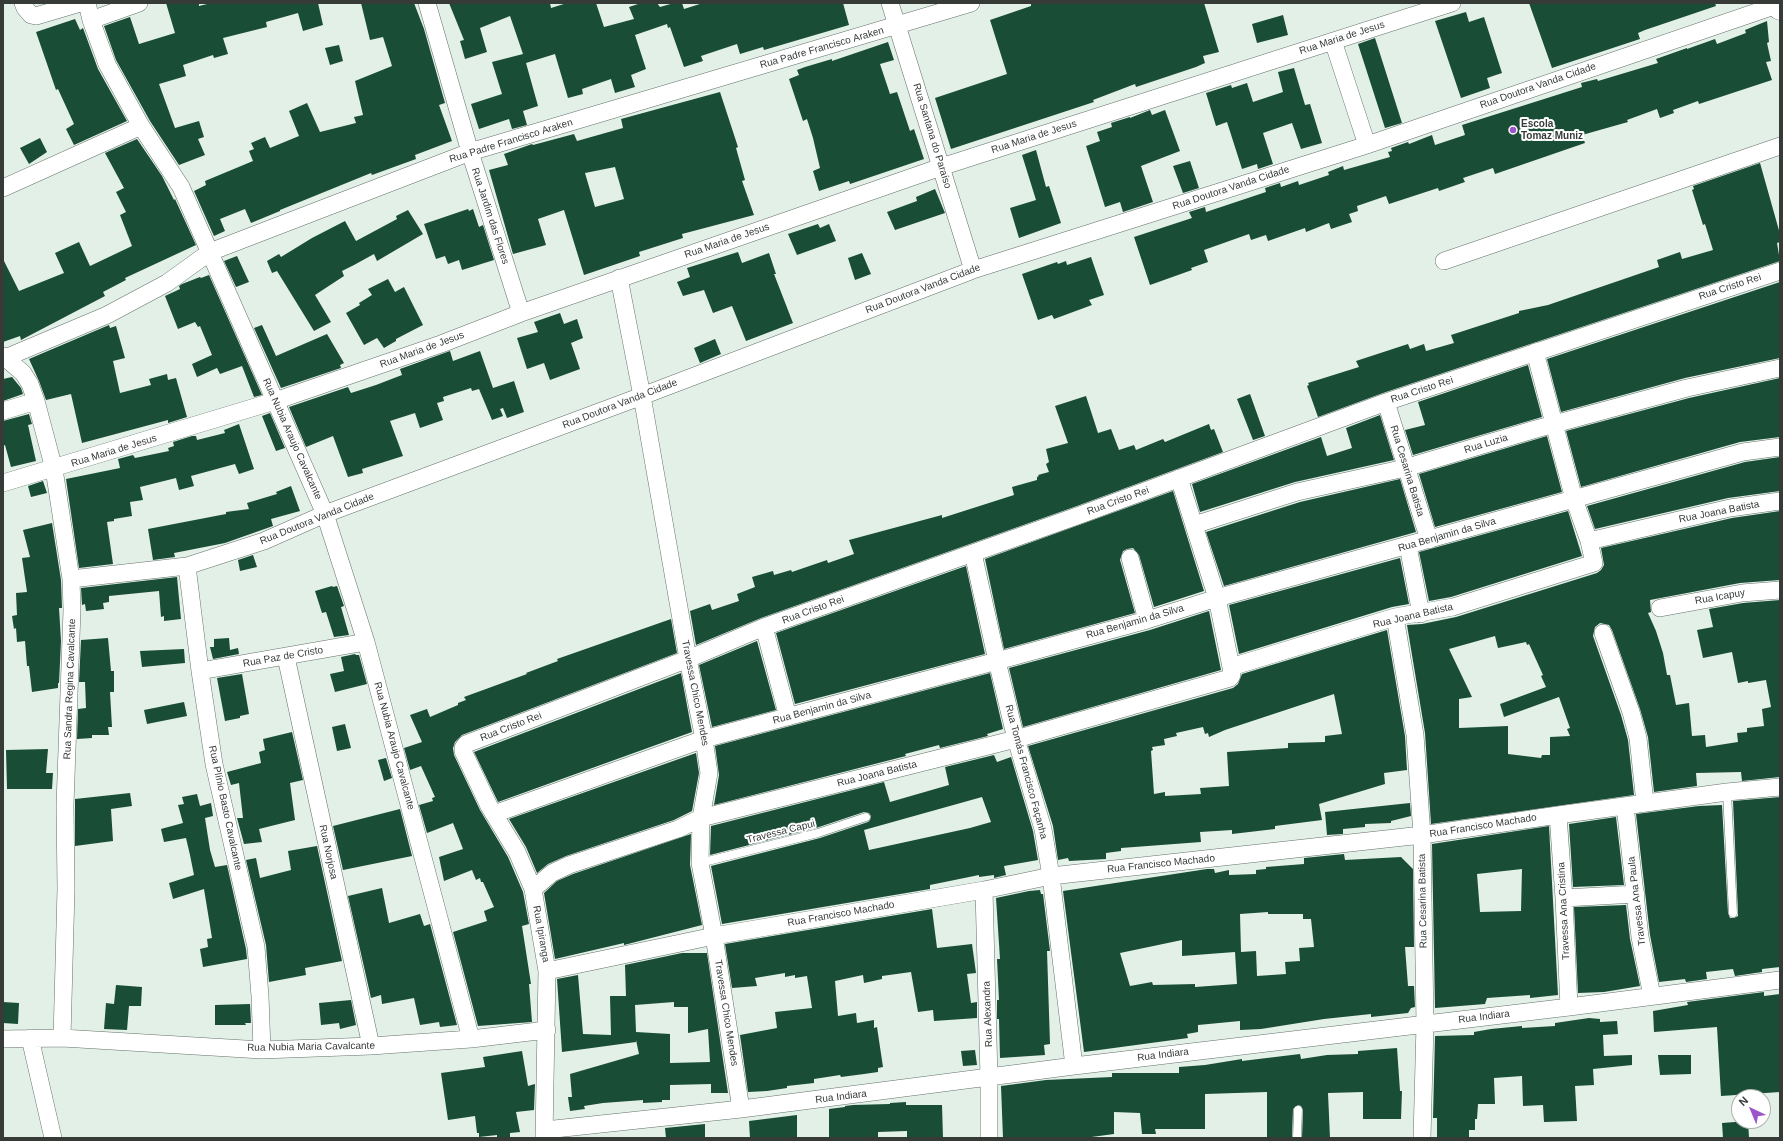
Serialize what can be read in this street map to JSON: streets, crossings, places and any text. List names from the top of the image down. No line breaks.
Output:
{"streets":{"street":["Rua Maria de Jesus","Rua Padre Francisco Araken","Rua Doutora Vanda Cidade","Rua Santana do Paraíso","Rua Jardim das Flores","Rua Cristo Rei","Rua Nubia Araujo Cavalcante","Rua Luzia","Rua Cesarina Batista","Rua Joana Batista","Rua Benjamin da Silva","Rua Icapuy","Rua Paz de Cristo","Rua Sandra Regina Cavalcante","Travessa Chico Mendes","Rua Tomás Francisco Façanha","Rua Plínio Basto Cavalcante","Rua Francisco Machado","Rua Norjosa","Travessa Ana Paula","Travessa Ana Cristina","Rua Ipiranga","Rua Alexandra","Rua Indiara","Rua Nubia Maria Cavalcante"],"lane":["Travessa Capui"]},"crossings":[["Rua Maria de Jesus","Rua Santana do Paraíso"],["Rua Maria de Jesus","Rua Jardim das Flores"],["Rua Maria de Jesus","Rua Nubia Araujo Cavalcante"],["Rua Maria de Jesus","Rua Sandra Regina Cavalcante"],["Rua Maria de Jesus","Travessa Chico Mendes"],["Rua Padre Francisco Araken","Rua Santana do Paraíso"],["Rua Padre Francisco Araken","Rua Jardim das Flores"],["Rua Padre Francisco Araken","Rua Nubia Araujo Cavalcante"],["Rua Padre Francisco Araken","Rua Sandra Regina Cavalcante"],["Rua Doutora Vanda Cidade","Rua Santana do Paraíso"],["Rua Doutora Vanda Cidade","Rua Nubia Araujo Cavalcante"],["Rua Doutora Vanda Cidade","Rua Sandra Regina Cavalcante"],["Rua Doutora Vanda Cidade","Travessa Chico Mendes"],["Rua Doutora Vanda Cidade","Rua Plínio Basto Cavalcante"],["Rua Cristo Rei","Rua Cesarina Batista"],["Rua Cristo Rei","Travessa Chico Mendes"],["Rua Cristo Rei","Rua Tomás Francisco Façanha"],["Rua Cristo Rei","Rua Ipiranga"],["Rua Nubia Araujo Cavalcante","Rua Paz de Cristo"],["Rua Nubia Araujo Cavalcante","Rua Nubia Maria Cavalcante"],["Rua Luzia","Rua Cesarina Batista"],["Rua Cesarina Batista","Rua Joana Batista"],["Rua Cesarina Batista","Rua Benjamin da Silva"],["Rua Cesarina Batista","Rua Francisco Machado"],["Rua Cesarina Batista","Rua Indiara"],["Rua Joana Batista","Travessa Chico Mendes"],["Rua Joana Batista","Rua Tomás Francisco Façanha"],["Rua Joana Batista","Rua Ipiranga"],["Rua Benjamin da Silva","Travessa Chico Mendes"],["Rua Benjamin da Silva","Rua Tomás Francisco Façanha"],["Rua Benjamin da Silva","Rua Ipiranga"],["Rua Paz de Cristo","Rua Plínio Basto Cavalcante"],["Rua Paz de Cristo","Rua Norjosa"],["Rua Sandra Regina Cavalcante","Rua Nubia Maria Cavalcante"],["Travessa Chico Mendes","Rua Francisco Machado"],["Travessa Chico Mendes","Travessa Capui"],["Travessa Chico Mendes","Rua Indiara"],["Rua Tomás Francisco Façanha","Rua Francisco Machado"],["Rua Tomás Francisco Façanha","Rua Indiara"],["Rua Plínio Basto Cavalcante","Rua Nubia Maria Cavalcante"],["Rua Francisco Machado","Travessa Ana Paula"],["Rua Francisco Machado","Travessa Ana Cristina"],["Rua Francisco Machado","Rua Ipiranga"],["Rua Francisco Machado","Rua Alexandra"],["Rua Norjosa","Rua Nubia Maria Cavalcante"],["Travessa Ana Paula","Rua Indiara"],["Travessa Ana Cristina","Rua Indiara"],["Rua Ipiranga","Rua Indiara"],["Rua Ipiranga","Rua Nubia Maria Cavalcante"],["Rua Alexandra","Rua Indiara"]],"places":["Escola Tomaz Muniz"],"north":"top left"}
